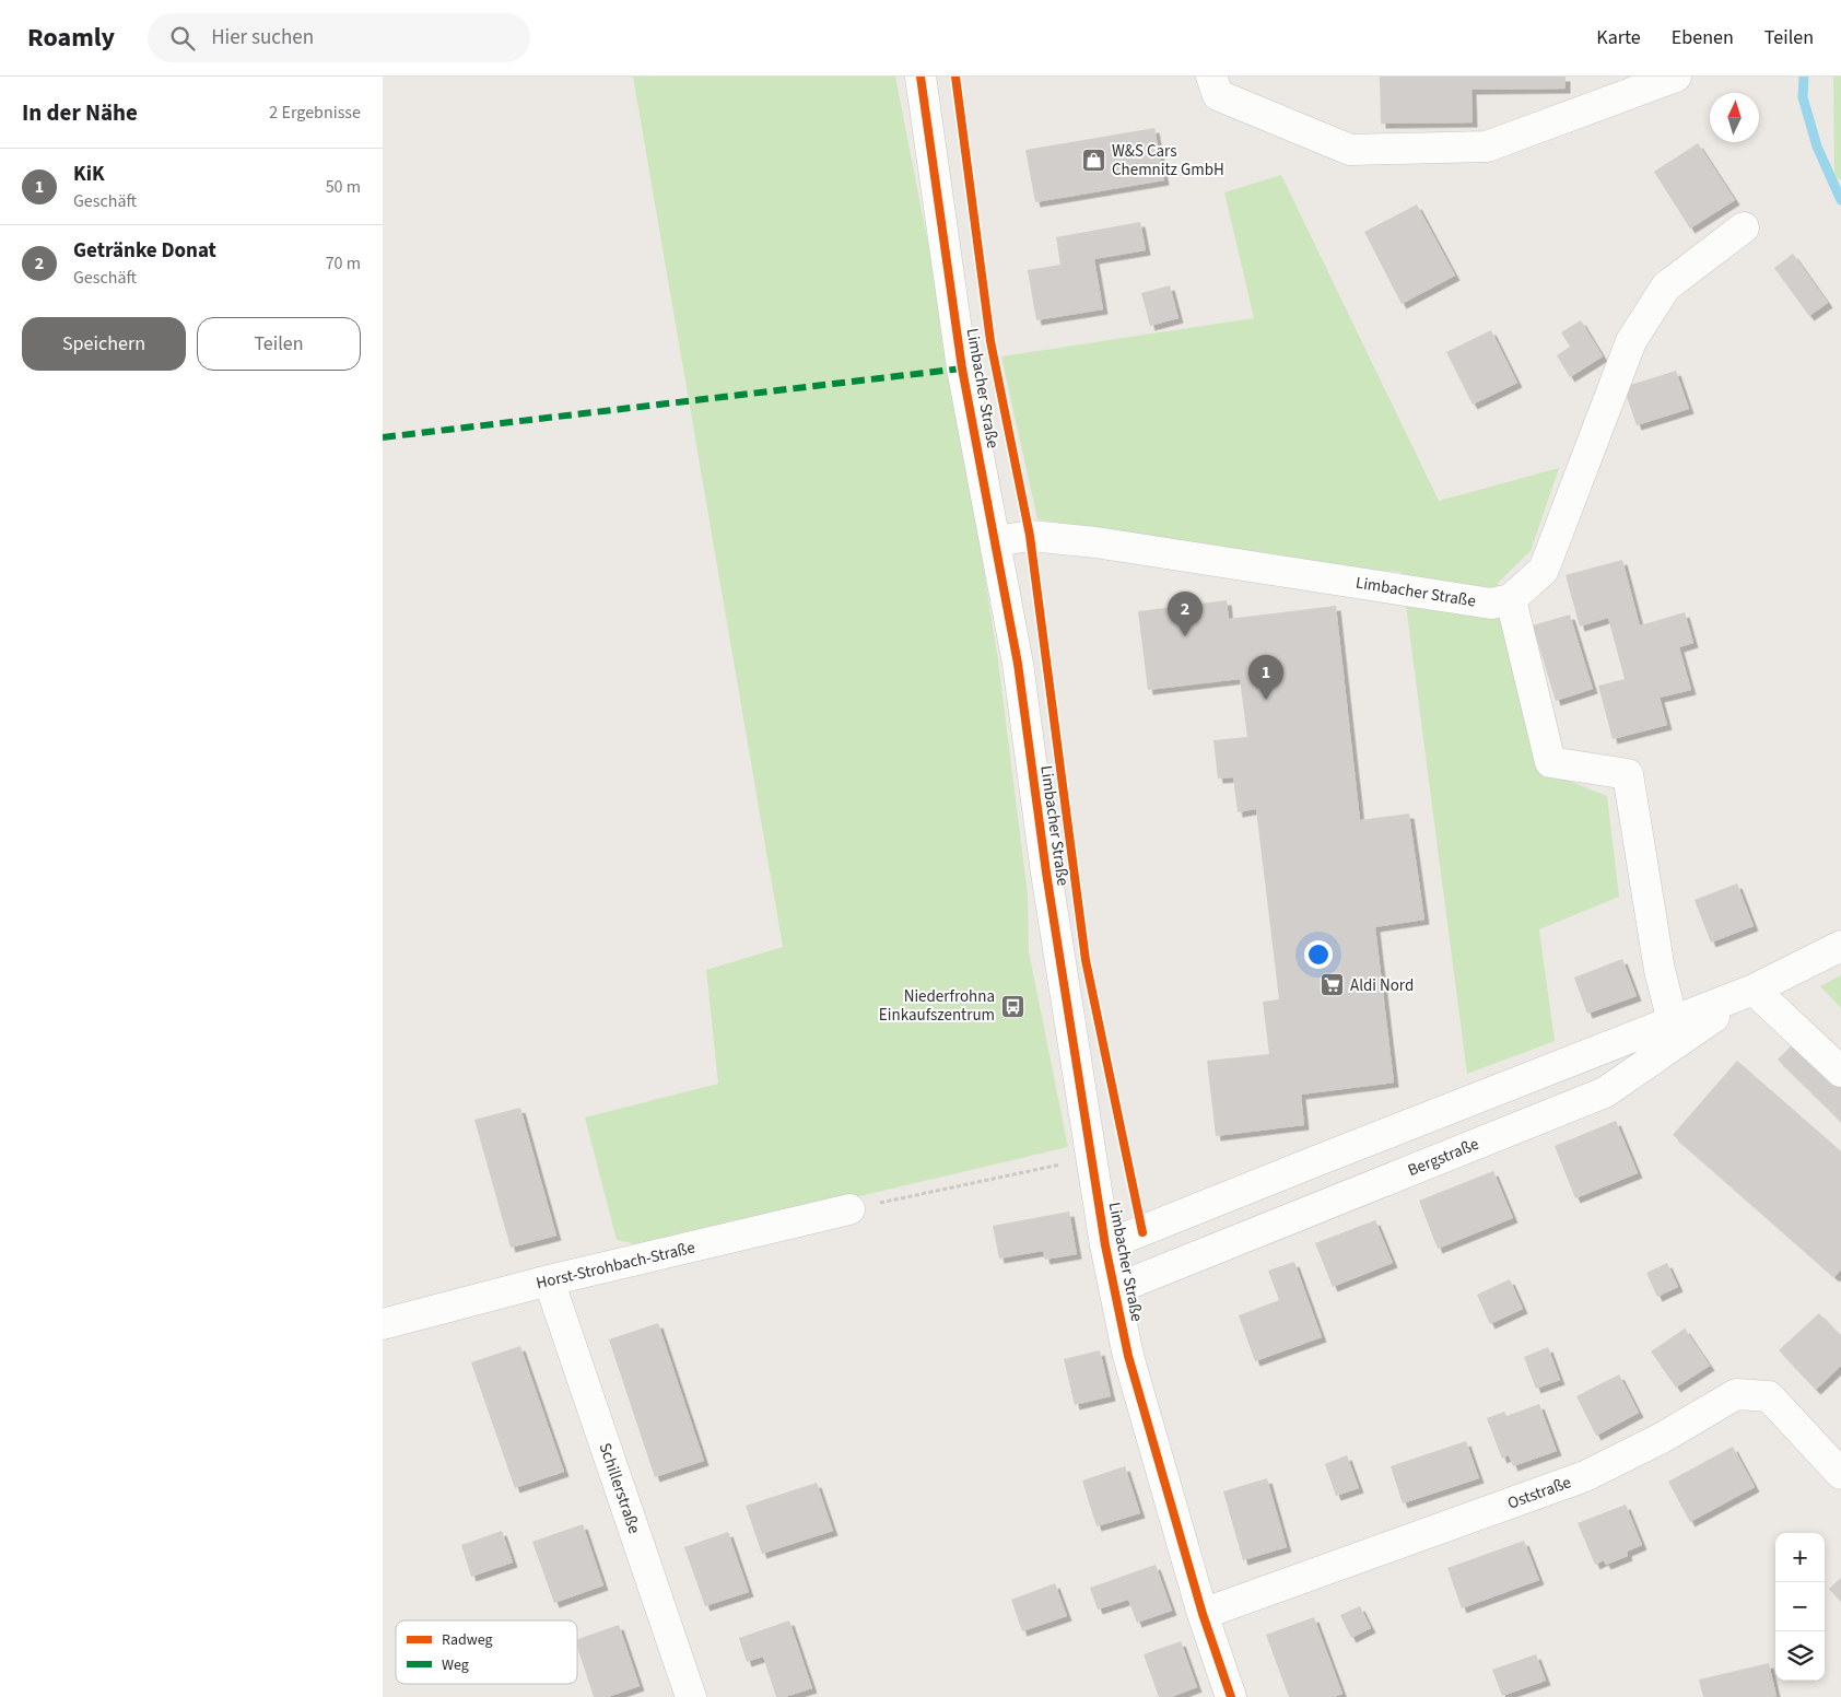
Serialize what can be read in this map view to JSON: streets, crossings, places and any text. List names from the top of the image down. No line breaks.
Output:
{"streets":{"street":["Limbacher Straße","Bergstraße","Horst-Strohbach-Straße","Schillerstraße","Oststraße"]},"crossings":[["Limbacher Straße","Bergstraße"],["Limbacher Straße","Oststraße"],["Horst-Strohbach-Straße","Schillerstraße"]],"places":{"shop":["W&S Cars Chemnitz GmbH"],"supermarket":["Aldi Nord"],"bus stop":["Niederfrohna Einkaufszentrum"]},"legend":["Radweg","Weg"],"north":"top","page":{"header":"Roamly","search":"Hier suchen","nav":["Karte","Ebenen","Teilen"],"heading":["In der Nähe","2 Ergebnisse"],"list":[{"mark":"1","name":"KiK","note":"Geschäft","value":"50 m"},{"mark":"2","name":"Getränke Donat","note":"Geschäft","value":"70 m"}],"buttons":["Speichern","Teilen"],"pins":["2","1"],"map_buttons":["+","−"]}}
